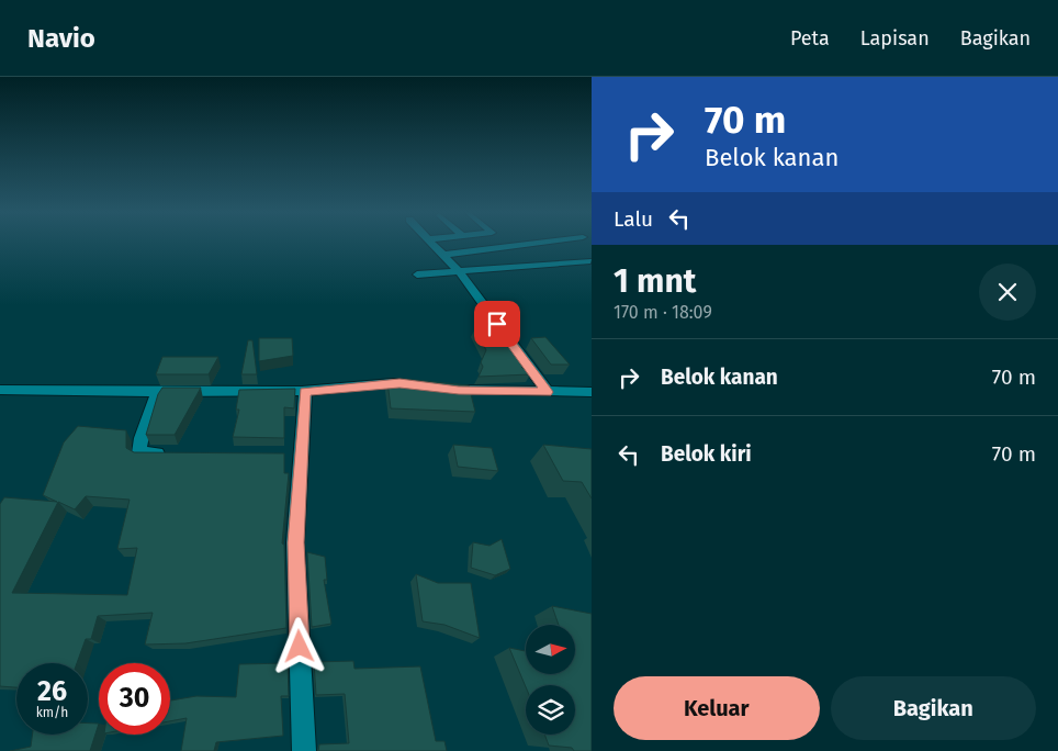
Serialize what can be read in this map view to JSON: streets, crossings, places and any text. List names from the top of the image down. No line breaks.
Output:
{"north":"right","page":{"header":"Navio","nav":["Peta","Lapisan","Bagikan"],"turn":["70 m","Belok kanan"],"then":"Lalu","heading":["1 mnt","170 m · 18:09"],"list":[{"name":"Belok kanan","value":"70 m"},{"name":"Belok kiri","value":"70 m"}],"speed":"26 km/h","limit":"30","buttons":["Keluar","Bagikan"]}}
